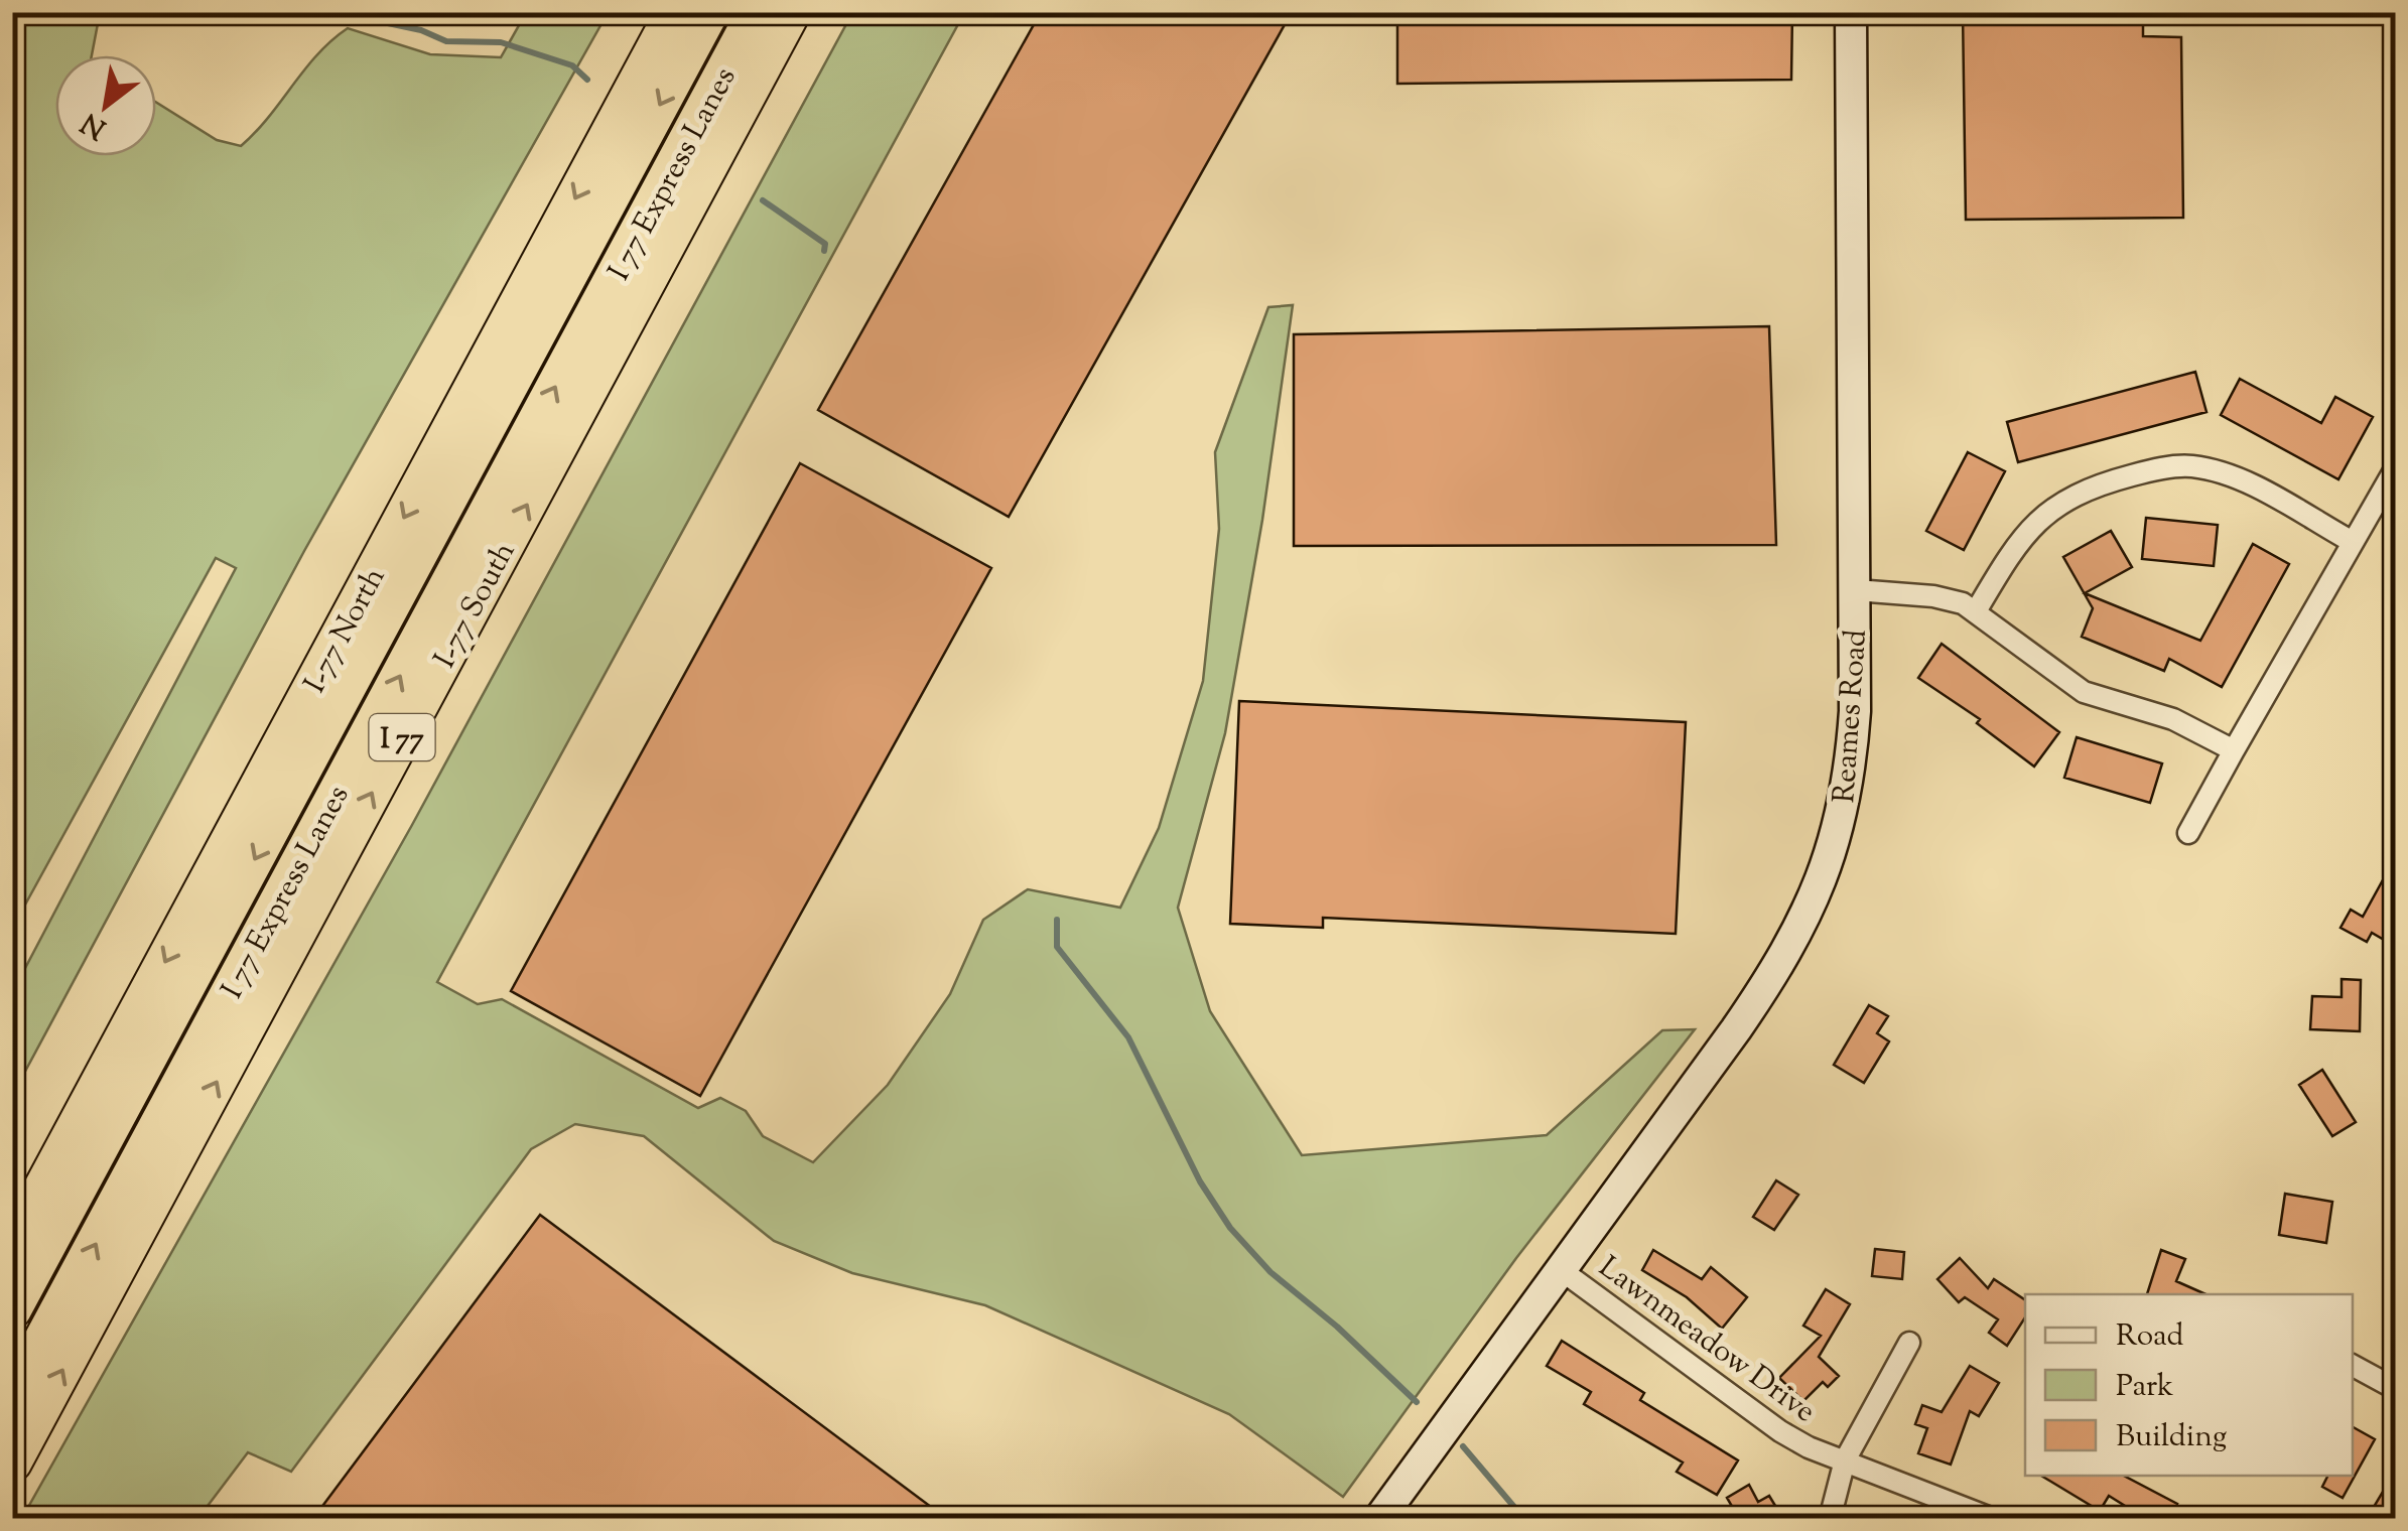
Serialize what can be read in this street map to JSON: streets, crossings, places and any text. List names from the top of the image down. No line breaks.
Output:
{"streets":{"highway":["I 77 Express Lanes","I-77 South","I-77 North","I 77"],"main road":["Reames Road"],"street":["Lawnmeadow Drive"]},"crossings":[["Reames Road","Lawnmeadow Drive"]],"one_way":["I-77 South","I-77 North"],"legend":["Road","Park","Building"],"north":"bottom left"}
